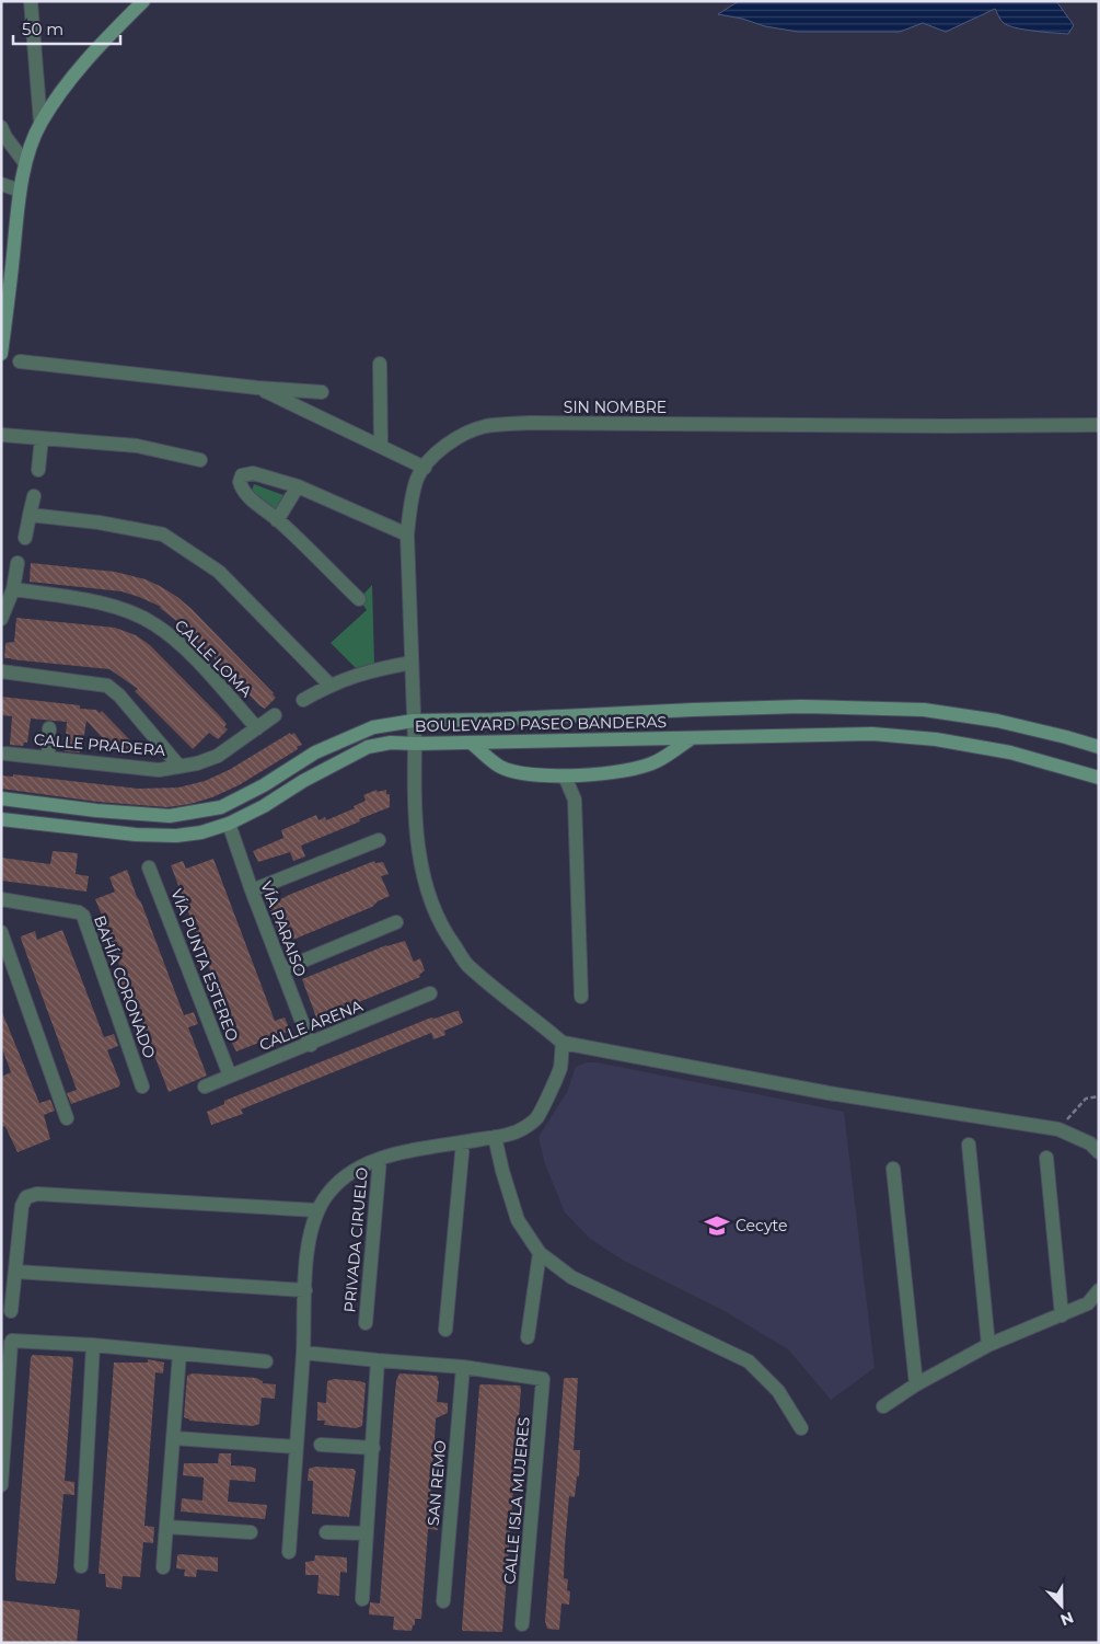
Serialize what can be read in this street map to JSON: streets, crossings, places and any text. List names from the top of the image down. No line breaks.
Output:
{"streets":{"main road":["BOULEVARD PASEO BANDERAS"],"street":["SIN NOMBRE","CALLE LOMA","CALLE PRADERA","VÍA PARAISO","VÍA PUNTA ESTEREO","BAHÍA CORONADO","CALLE ARENA","PRIVADA CIRUELO","SAN REMO","CALLE ISLA MUJERES"]},"crossings":[["SIN NOMBRE","BOULEVARD PASEO BANDERAS"],["CALLE LOMA","CALLE PRADERA"],["BOULEVARD PASEO BANDERAS","VÍA PARAISO"],["VÍA PARAISO","CALLE ARENA"],["VÍA PUNTA ESTEREO","CALLE ARENA"],["SAN REMO","CALLE ISLA MUJERES"]],"places":{"school or university":["Cecyte"]},"scale_bar":"50 m","north":"bottom"}
